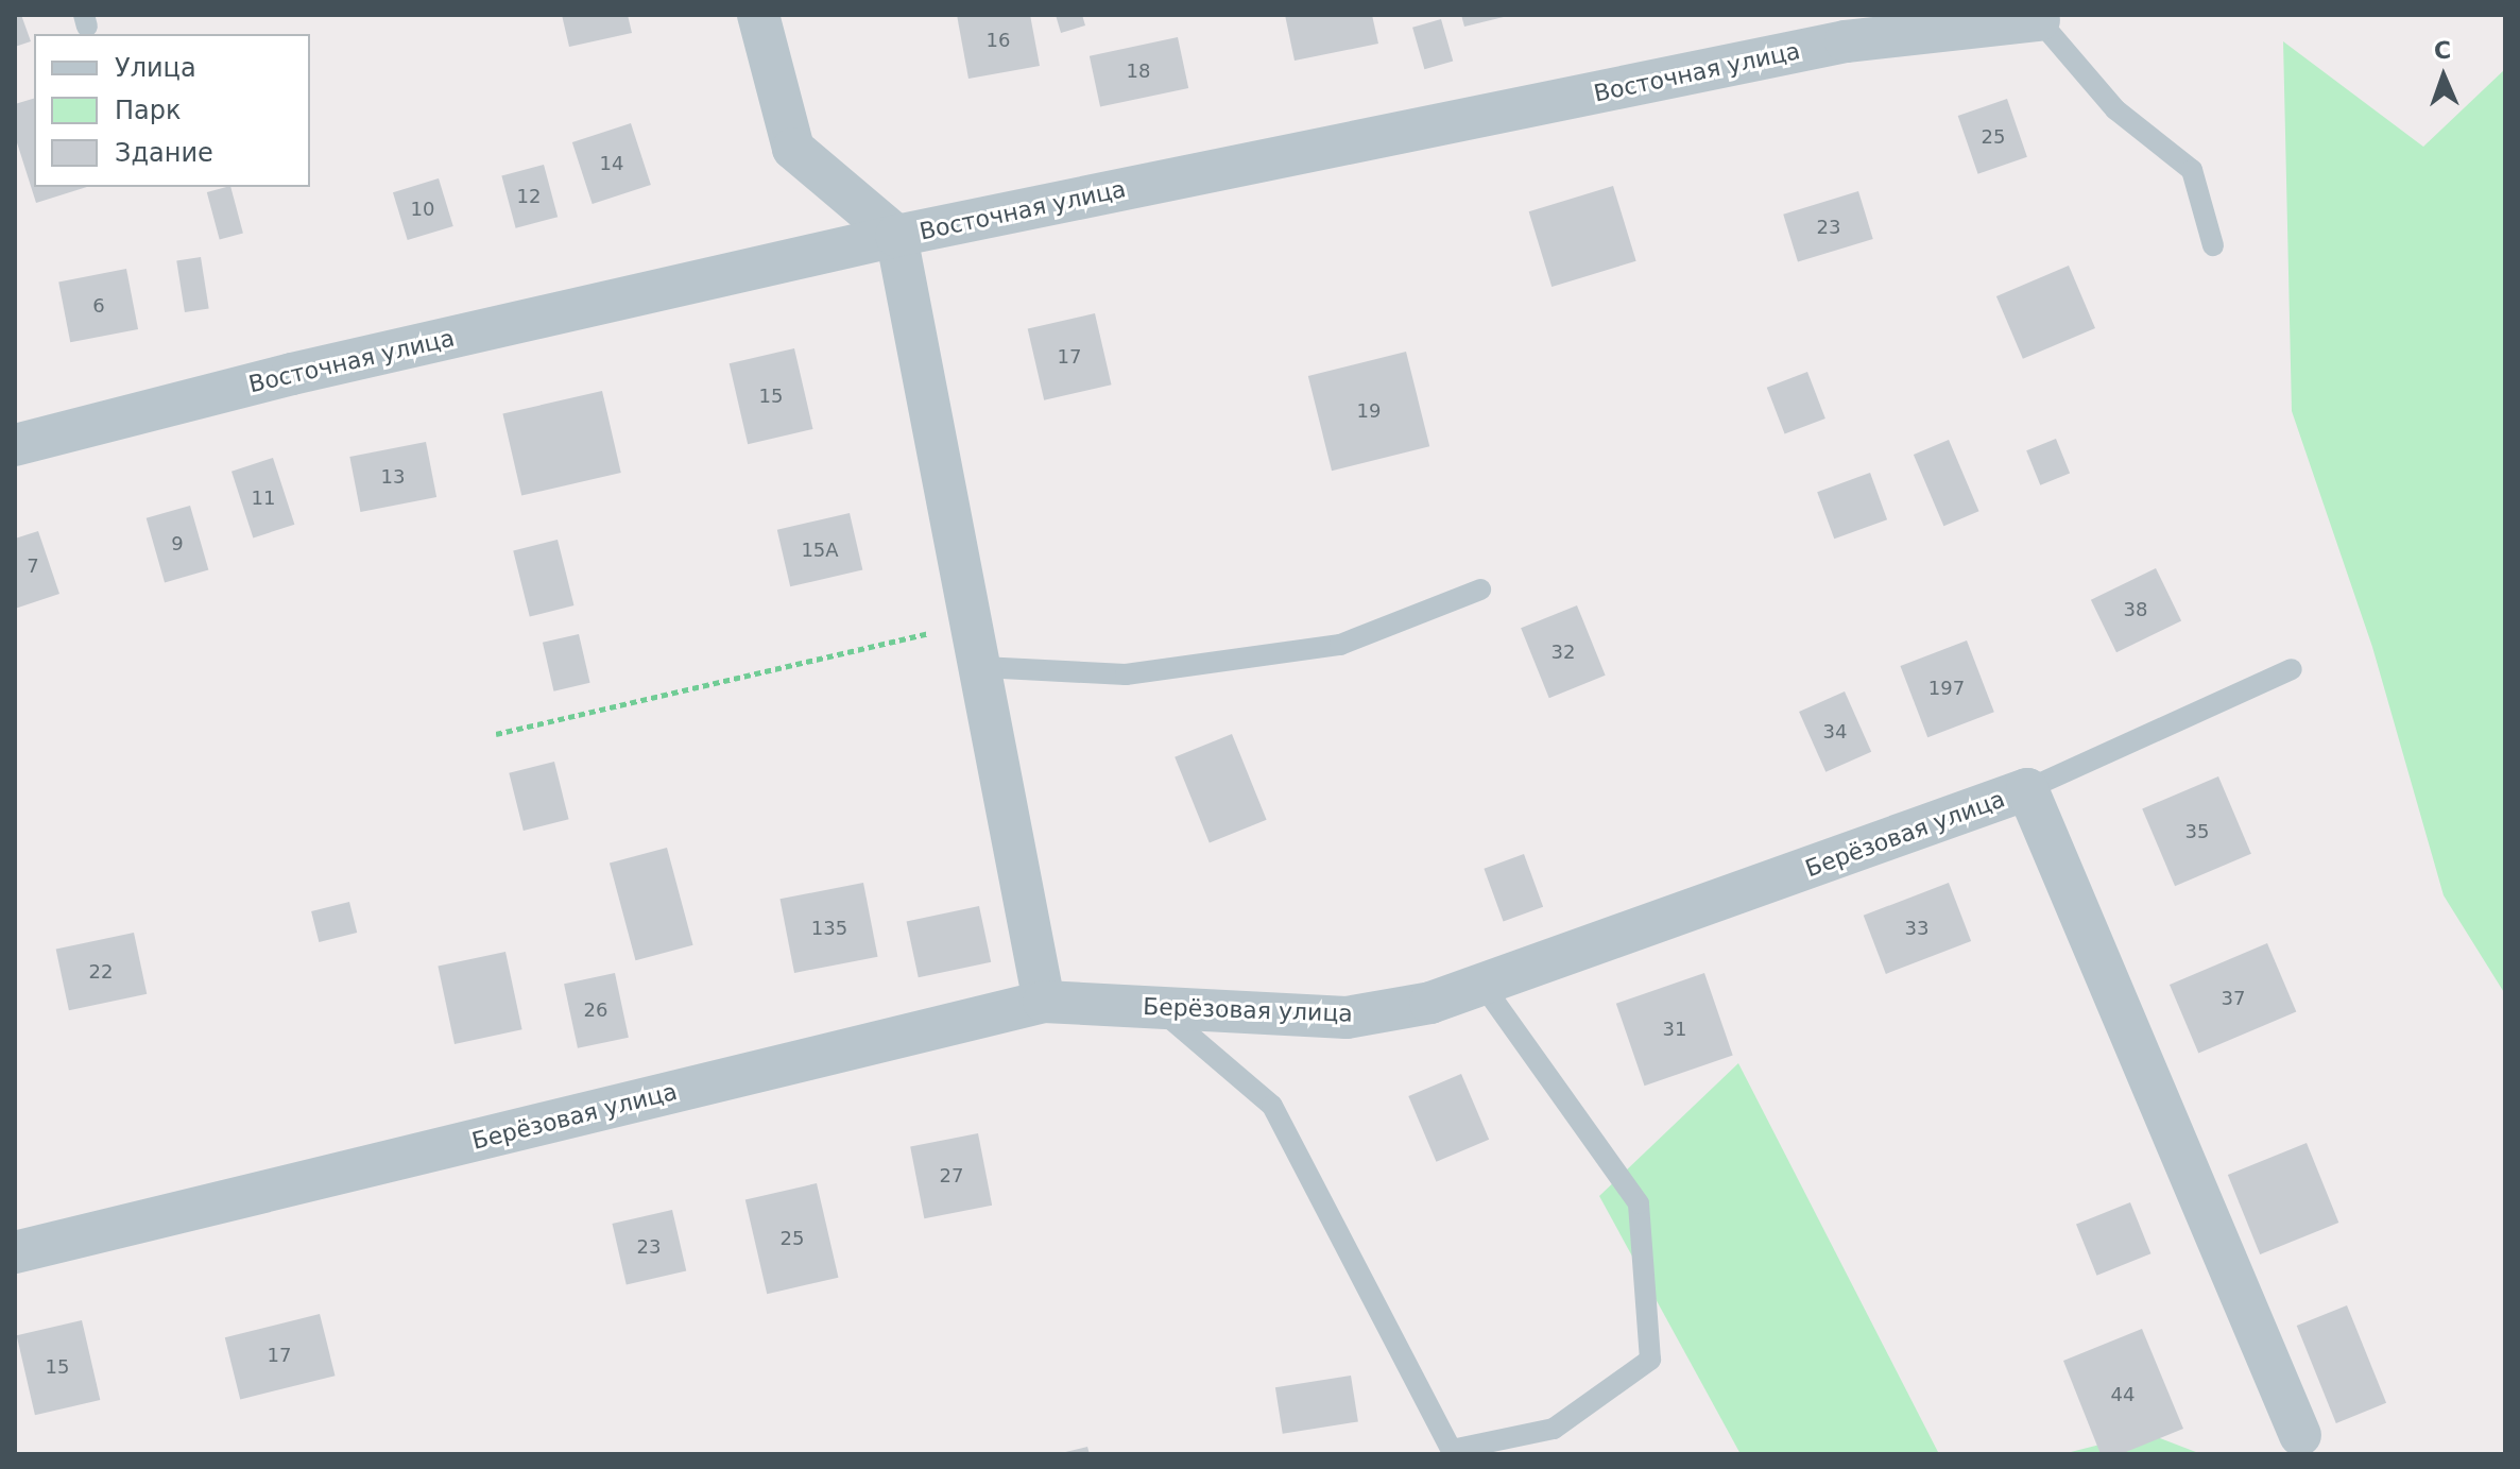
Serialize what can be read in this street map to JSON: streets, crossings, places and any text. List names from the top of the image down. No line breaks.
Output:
{"streets":{"street":["Восточная улица","Берёзовая улица"]},"house_numbers":["16","18","25","14","12","10","23","6","17","15","19","13","11","9","15А","7","38","32","197","34","35","135","33","22","37","26","31","27","25","23","17","15","44"],"legend":["Улица","Парк","Здание"],"north":"top"}
